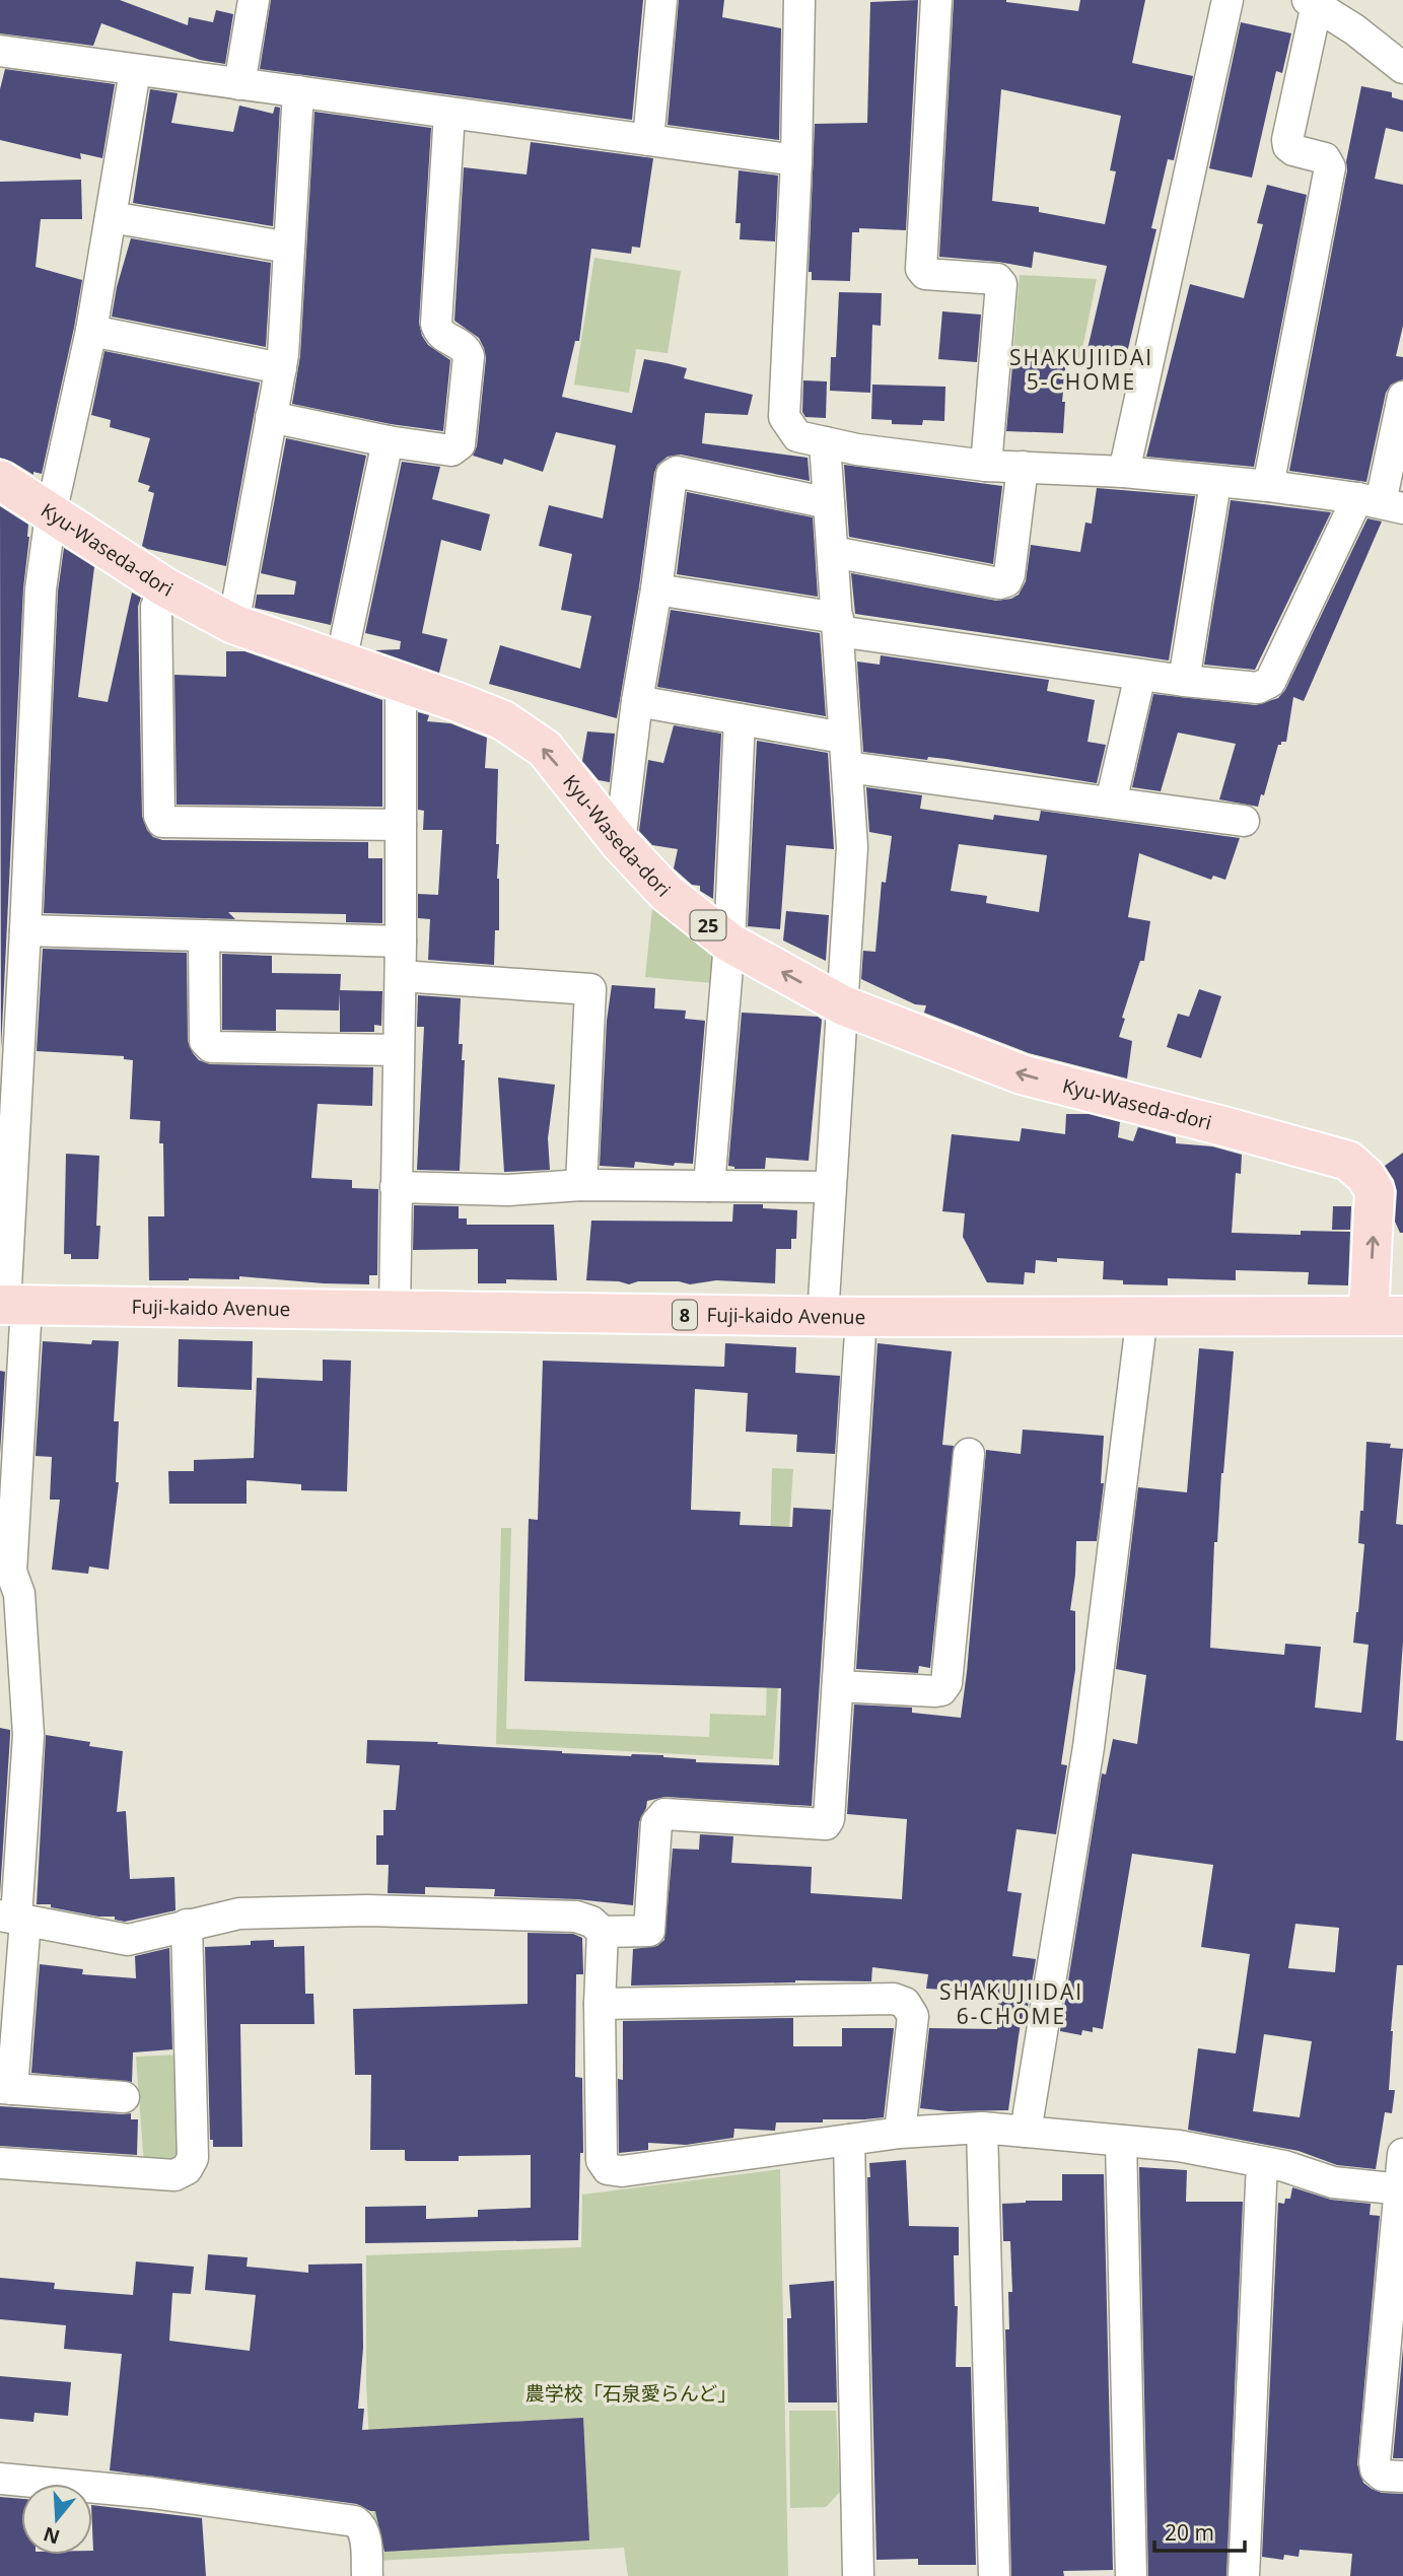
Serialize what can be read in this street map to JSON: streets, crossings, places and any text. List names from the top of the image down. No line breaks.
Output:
{"streets":{"main road":["Kyu-Waseda-dori","25","Fuji-kaido Avenue","8"]},"crossings":[["Kyu-Waseda-dori","Fuji-kaido Avenue"]],"one_way":["Kyu-Waseda-dori"],"districts":["SHAKUJIIDAI 5-CHOME","SHAKUJIIDAI 6-CHOME"],"parks":["農学校「石泉愛らんど」"],"scale_bar":"20 m","north":"bottom"}
